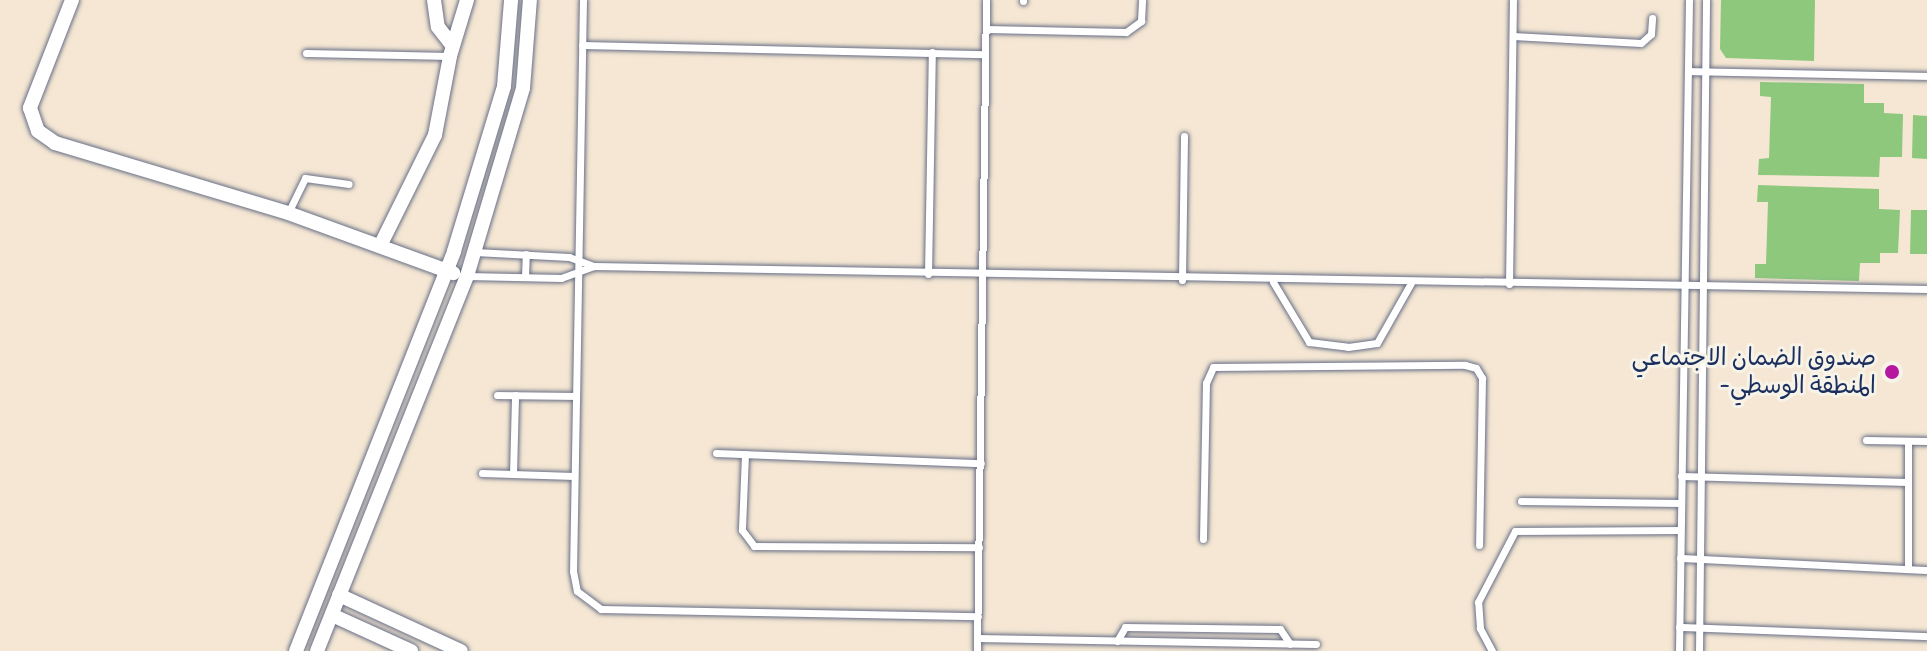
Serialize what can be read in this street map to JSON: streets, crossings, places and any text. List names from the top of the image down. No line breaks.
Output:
{"places":["صندوق الضمان الاجتماعي -المنطقة الوسطي"]}
